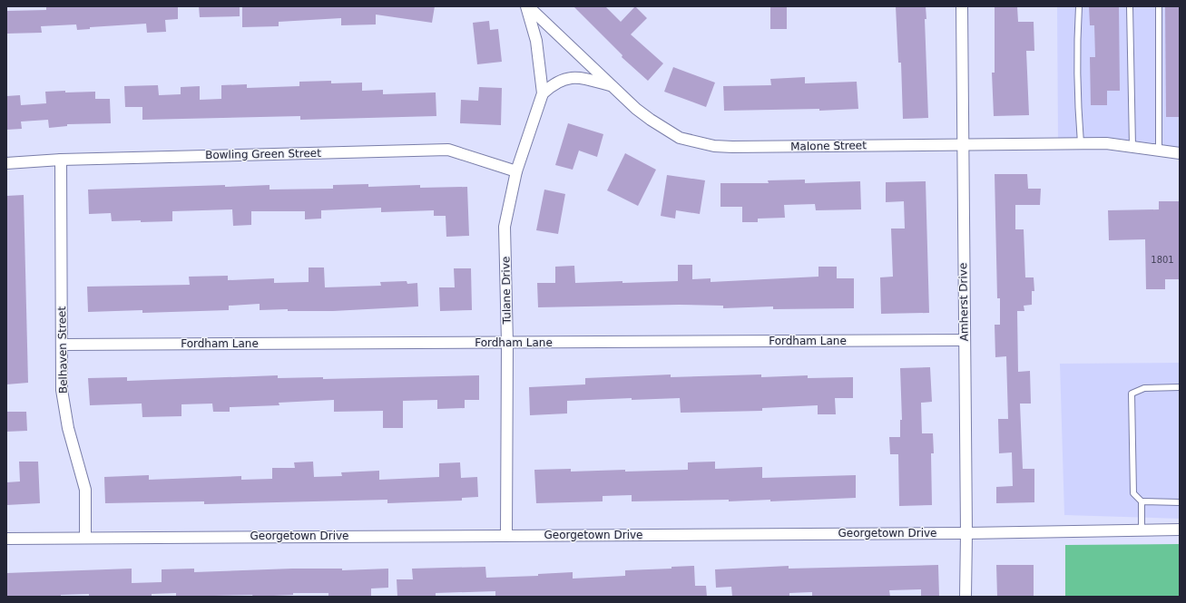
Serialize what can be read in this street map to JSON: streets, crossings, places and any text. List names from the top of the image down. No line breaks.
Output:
{"streets":{"street":["Malone Street","Bowling Green Street","Tulane Drive","Amherst Drive","Fordham Lane","Belhaven Street","Georgetown Drive"]},"crossings":[["Malone Street","Tulane Drive"],["Malone Street","Amherst Drive"],["Bowling Green Street","Tulane Drive"],["Bowling Green Street","Belhaven Street"],["Tulane Drive","Fordham Lane"],["Tulane Drive","Georgetown Drive"],["Amherst Drive","Fordham Lane"],["Amherst Drive","Georgetown Drive"],["Fordham Lane","Belhaven Street"],["Belhaven Street","Georgetown Drive"]],"house_numbers":["1801"]}
